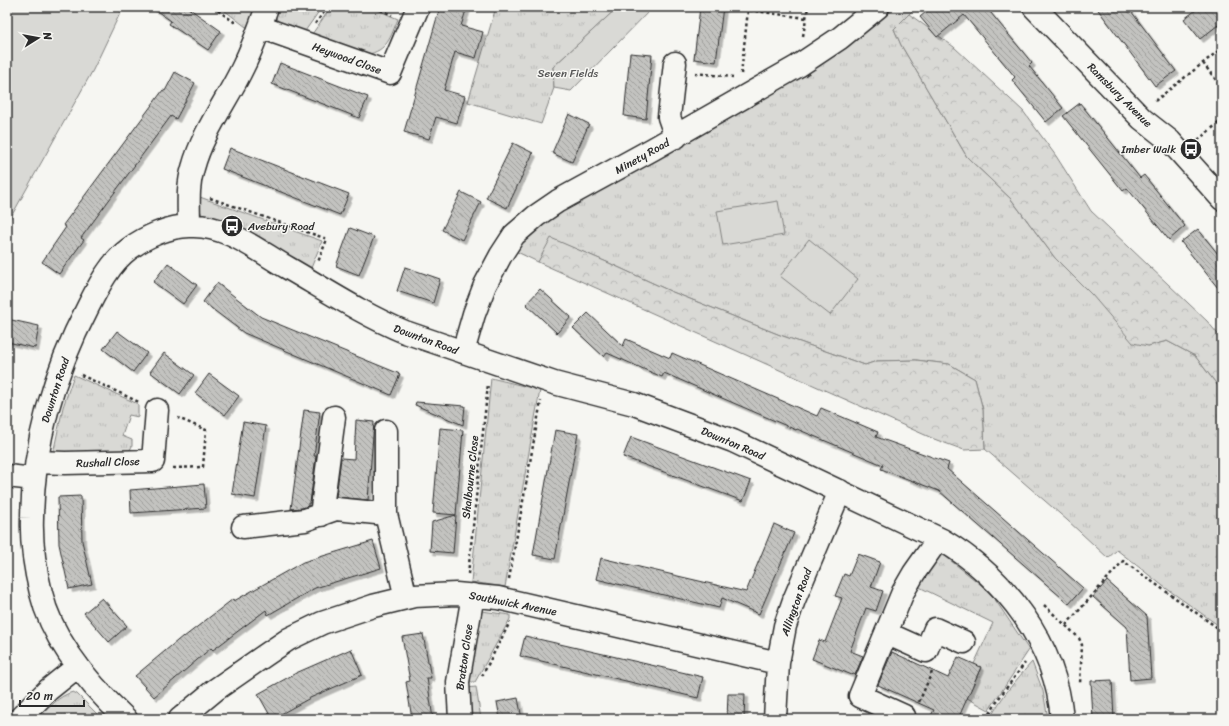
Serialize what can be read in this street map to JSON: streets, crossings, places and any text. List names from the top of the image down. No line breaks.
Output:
{"streets":{"street":["Heywood Close","Ramsbury Avenue","Minety Road","Downton Road","Rushall Close","Allington Road","Southwick Avenue","Bratton Close"],"path":["Shalbourne Close"]},"crossings":[["Minety Road","Downton Road"],["Downton Road","Rushall Close"],["Downton Road","Shalbourne Close"],["Downton Road","Allington Road"],["Shalbourne Close","Southwick Avenue"],["Shalbourne Close","Bratton Close"],["Allington Road","Southwick Avenue"],["Southwick Avenue","Bratton Close"]],"parks":["Seven Fields"],"places":{"bus stop":["Imber Walk","Avebury Road"]},"scale_bar":"20 m","north":"right"}
